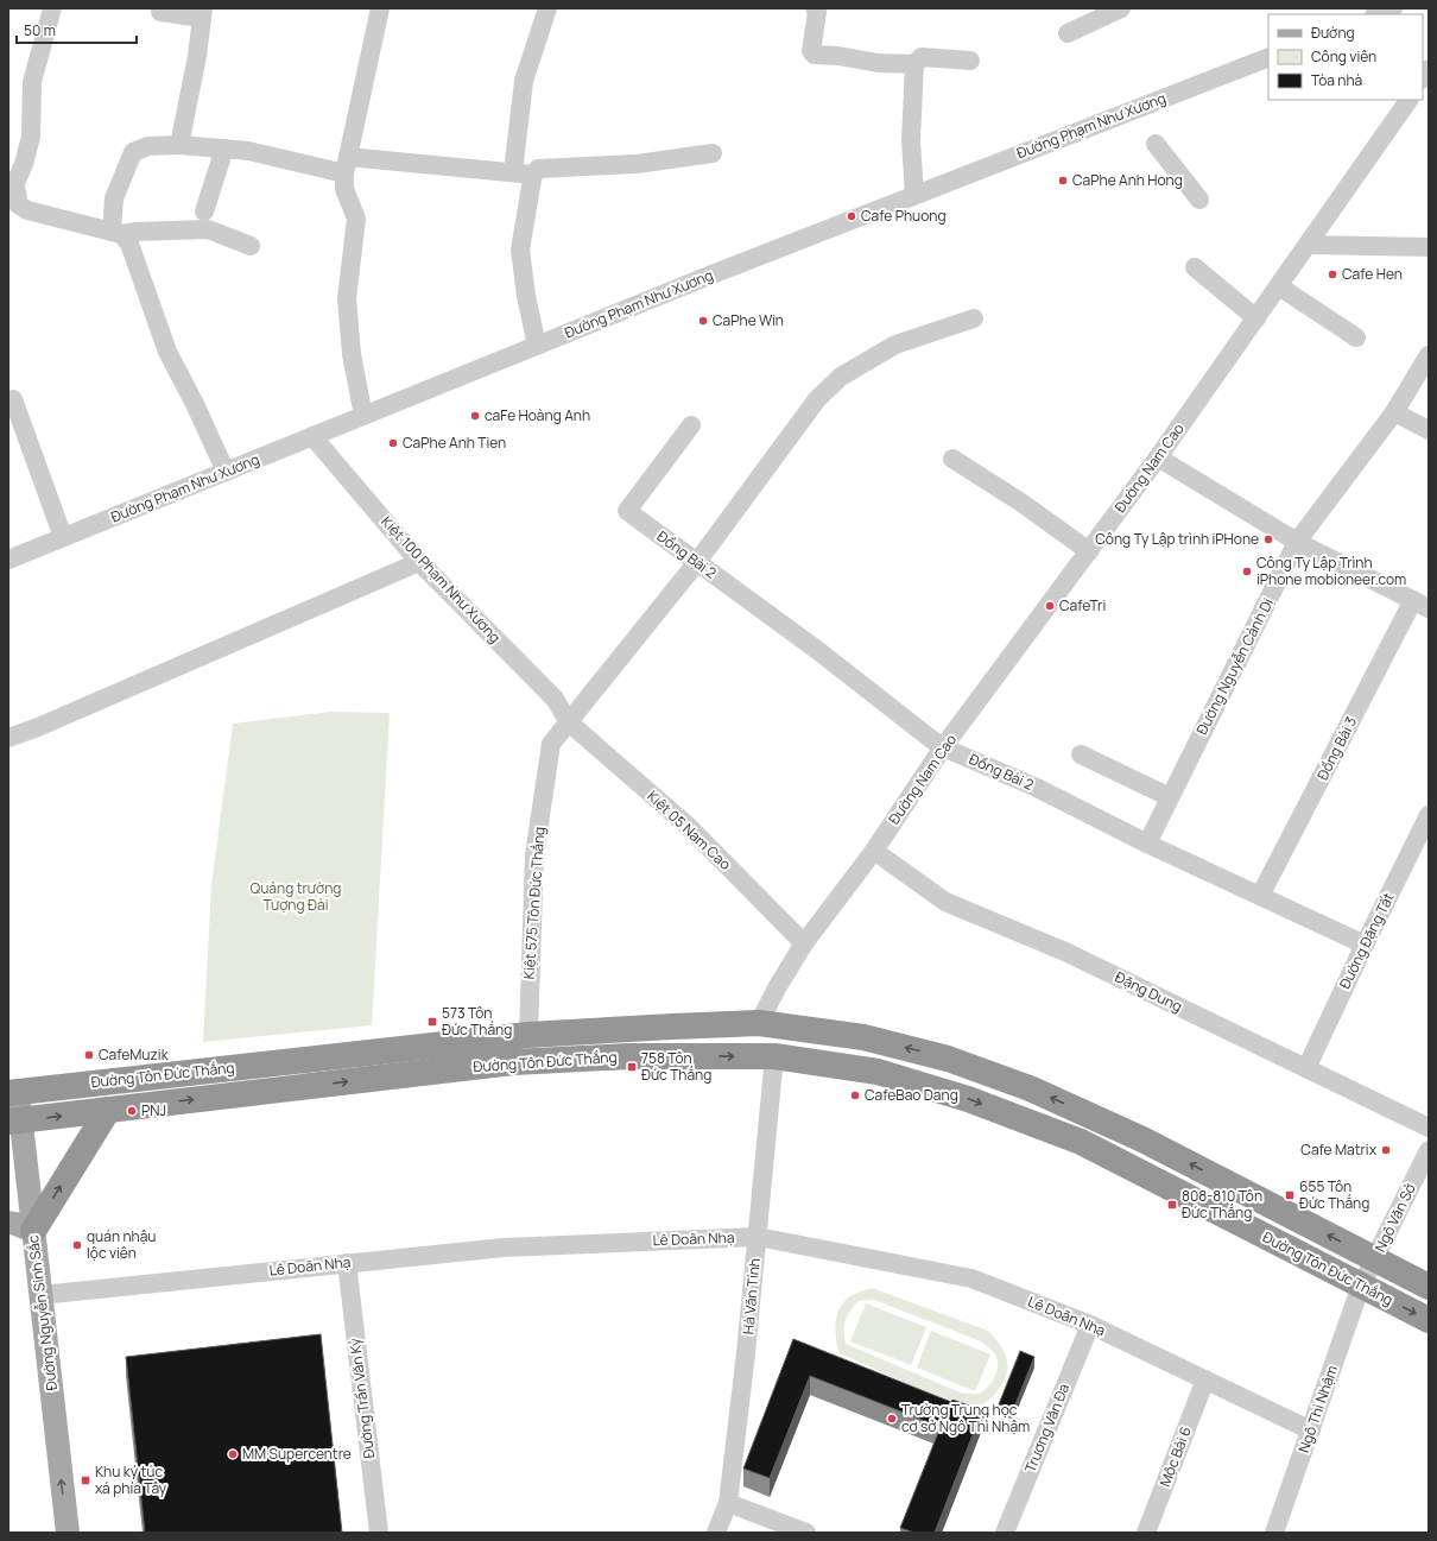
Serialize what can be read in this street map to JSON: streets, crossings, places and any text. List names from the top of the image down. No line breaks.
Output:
{"streets":{"highway":["Đường Tôn Đức Thắng"],"main road":["Đường Nguyễn Sinh Sắc"],"street":["Đường Phạm Như Xương","Đường Nam Cao","Đồng Bài 2","Kiệt 100 Phạm Như Xương","Đường Nguyễn Cảnh Dị","Đồng Bài 3","Kiệt 05 Nam Cao","Kiệt 575 Tôn Đức Thắng","Đường Đặng Tất","Đặng Dung","Ngô Văn Sở","Lê Doãn Nhạ","Hà Văn Tính","Đường Trần Văn Kỷ","Ngô Thì Nhậm","Trương Văn Đa","Mộc Bài 6"]},"crossings":[["Đường Phạm Như Xương","Kiệt 100 Phạm Như Xương"],["Đường Nam Cao","Đồng Bài 2"],["Đường Nam Cao","Kiệt 05 Nam Cao"],["Đường Nam Cao","Đặng Dung"],["Đường Nam Cao","Đường Tôn Đức Thắng"],["Đồng Bài 2","Đường Nguyễn Cảnh Dị"],["Đồng Bài 2","Đồng Bài 3"],["Đồng Bài 2","Kiệt 575 Tôn Đức Thắng"],["Đồng Bài 2","Đường Đặng Tất"],["Kiệt 100 Phạm Như Xương","Kiệt 05 Nam Cao"],["Kiệt 100 Phạm Như Xương","Kiệt 575 Tôn Đức Thắng"],["Kiệt 05 Nam Cao","Kiệt 575 Tôn Đức Thắng"],["Kiệt 575 Tôn Đức Thắng","Đường Tôn Đức Thắng"],["Đường Đặng Tất","Đặng Dung"],["Đường Tôn Đức Thắng","Ngô Văn Sở"],["Đường Tôn Đức Thắng","Hà Văn Tính"],["Đường Tôn Đức Thắng","Đường Nguyễn Sinh Sắc"],["Đường Tôn Đức Thắng","Ngô Thì Nhậm"],["Ngô Văn Sở","Ngô Thì Nhậm"],["Lê Doãn Nhạ","Hà Văn Tính"],["Lê Doãn Nhạ","Đường Nguyễn Sinh Sắc"],["Lê Doãn Nhạ","Đường Trần Văn Kỷ"],["Lê Doãn Nhạ","Ngô Thì Nhậm"],["Lê Doãn Nhạ","Trương Văn Đa"],["Lê Doãn Nhạ","Mộc Bài 6"]],"one_way":["Đường Nguyễn Sinh Sắc"],"parks":["Quảng trường Tượng Đài"],"places":{"other":["CaPhe Anh Hong","Cafe Phuong","Cafe Hen","CaPhe Win","caFe Hoàng Anh","CaPhe Anh Tien","Công Ty Lập trình iPHone","Công Ty Lập Trình iPhone mobioneer.com","CafeTri","CafeMuzik","CafeBao Dang","PNJ","Cafe Matrix","quán nhậu lộc viên","Trường Trung học cơ sở Ngô Thì Nhậm","MM Supercentre"],"transit":["573 Tôn Đức Thắng","758 Tôn Đức Thắng","655 Tôn Đức Thắng","808-810 Tôn Đức Thắng","Khu ký túc xá phía Tây"]},"legend":["Đường","Công viên","Tòa nhà"],"scale_bar":"50 m"}
